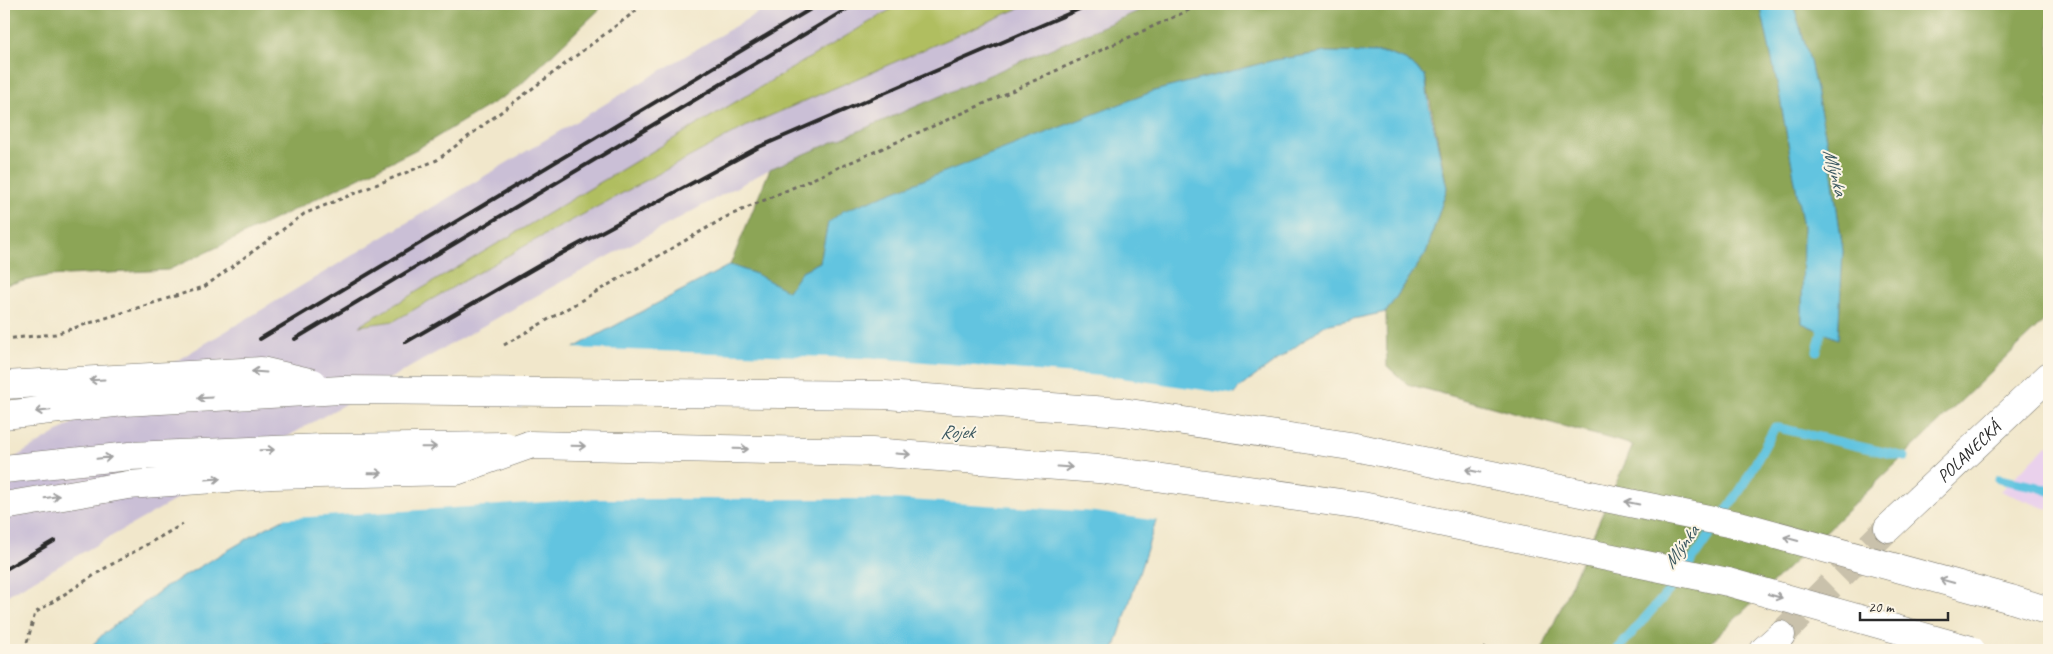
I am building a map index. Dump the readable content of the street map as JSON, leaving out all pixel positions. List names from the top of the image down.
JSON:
{
  "streets": {
    "main road": ["POLANECKÁ"]
  },
  "water": ["Mlýnka", "Rojek"],
  "scale_bar": "20 m"
}
